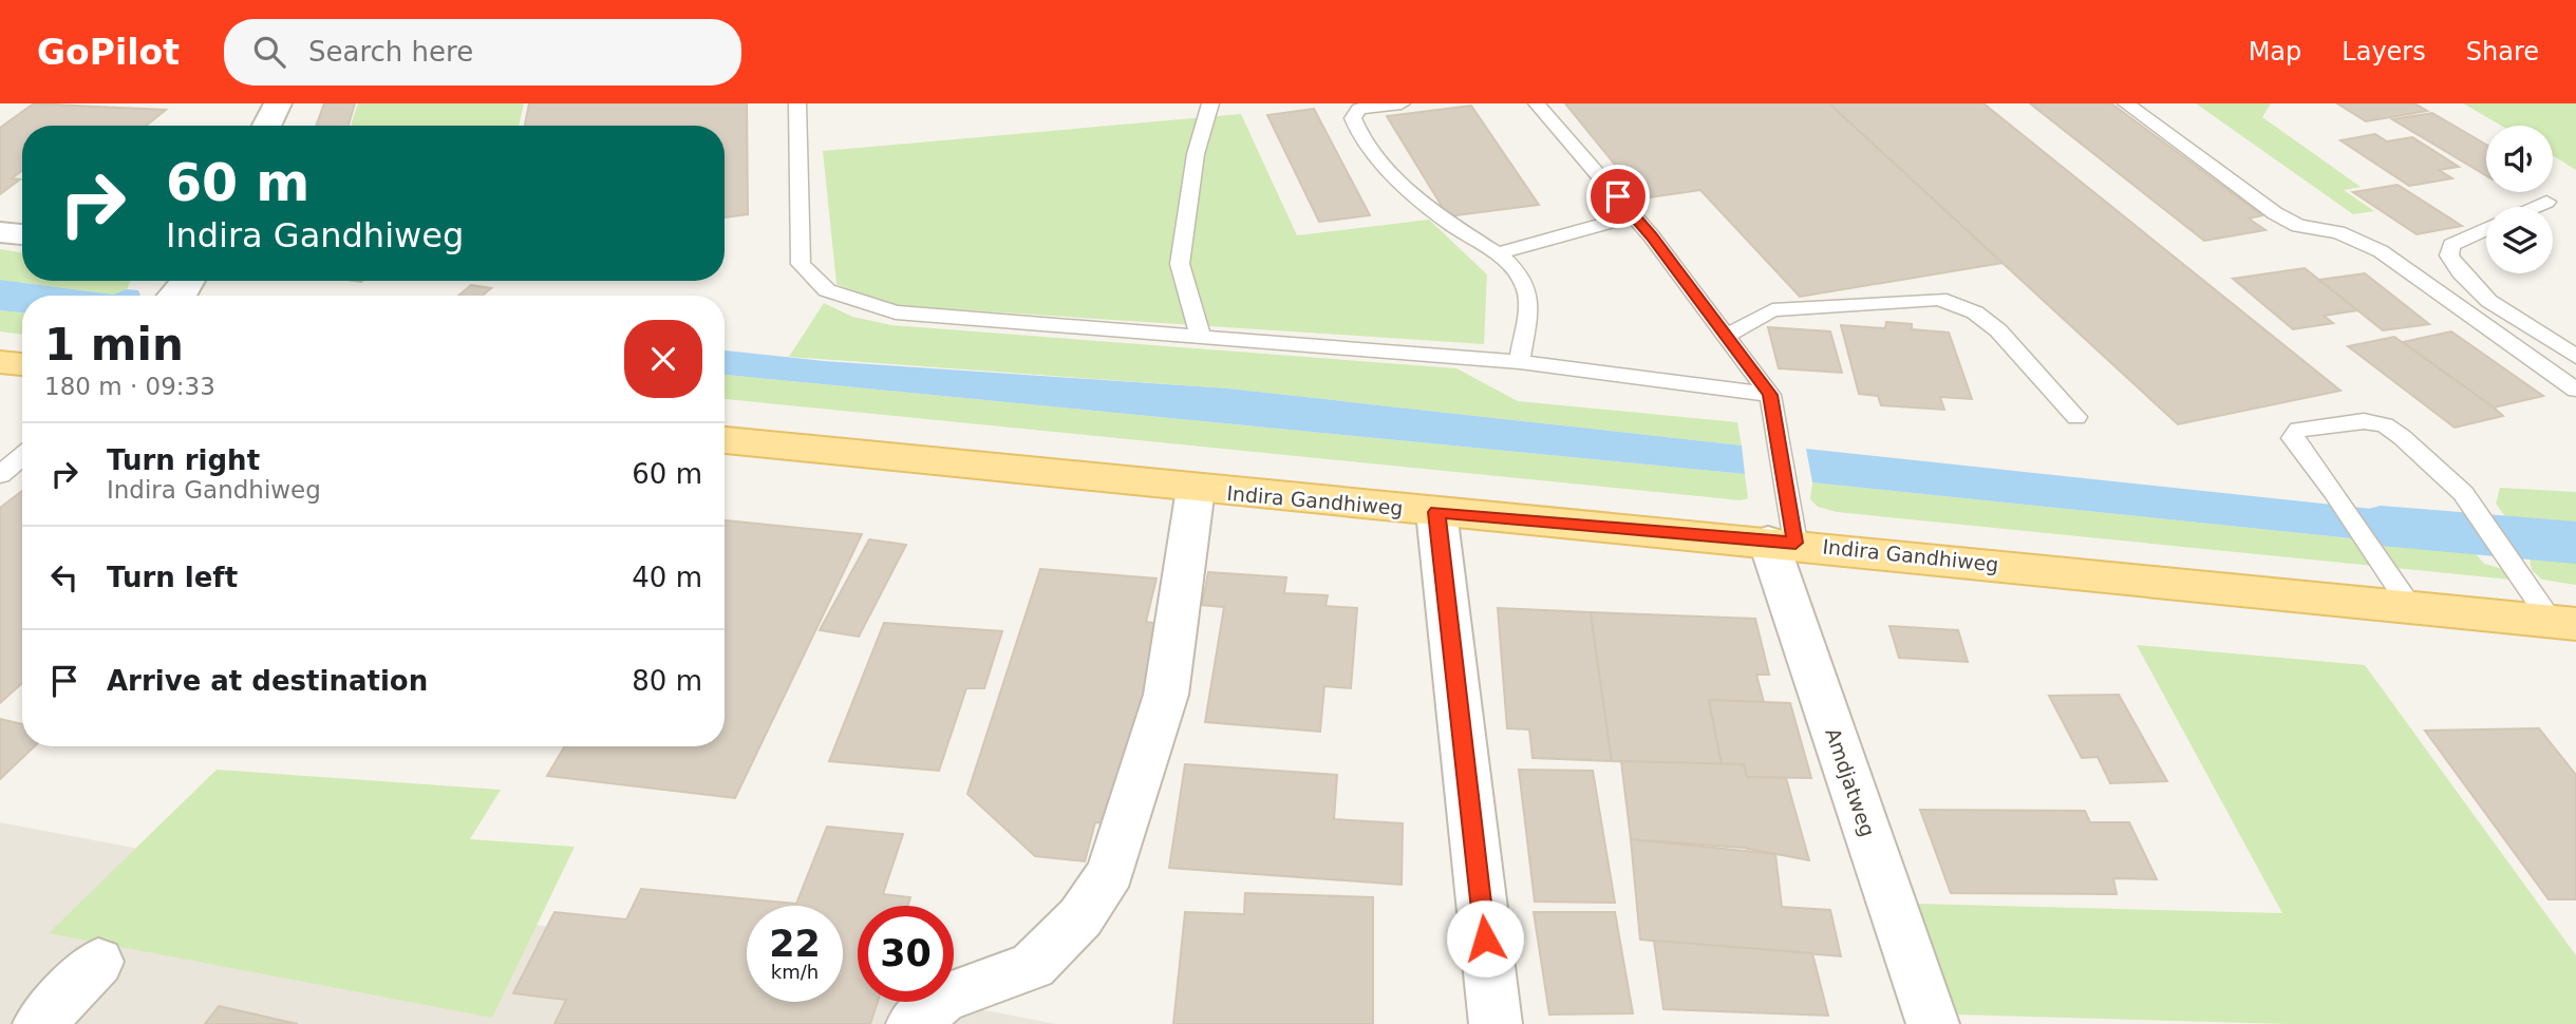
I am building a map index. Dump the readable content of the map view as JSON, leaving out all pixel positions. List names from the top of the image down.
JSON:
{
  "streets": {
    "main road": ["Indira Gandhiweg"],
    "street": ["Amdjatweg"]
  },
  "crossings": [
    ["Indira Gandhiweg", "Amdjatweg"]
  ],
  "page": {
    "header": "GoPilot",
    "search": "Search here",
    "nav": ["Map", "Layers", "Share"],
    "turn": ["60 m", "Indira Gandhiweg"],
    "heading": ["1 min", "180 m · 09:33"],
    "list": [
      {
        "name": "Turn right",
        "note": "Indira Gandhiweg",
        "value": "60 m"
      },
      {
        "name": "Turn left",
        "value": "40 m"
      },
      {
        "name": "Arrive at destination",
        "value": "80 m"
      }
    ],
    "speed": "22 km/h",
    "limit": "30"
  }
}
